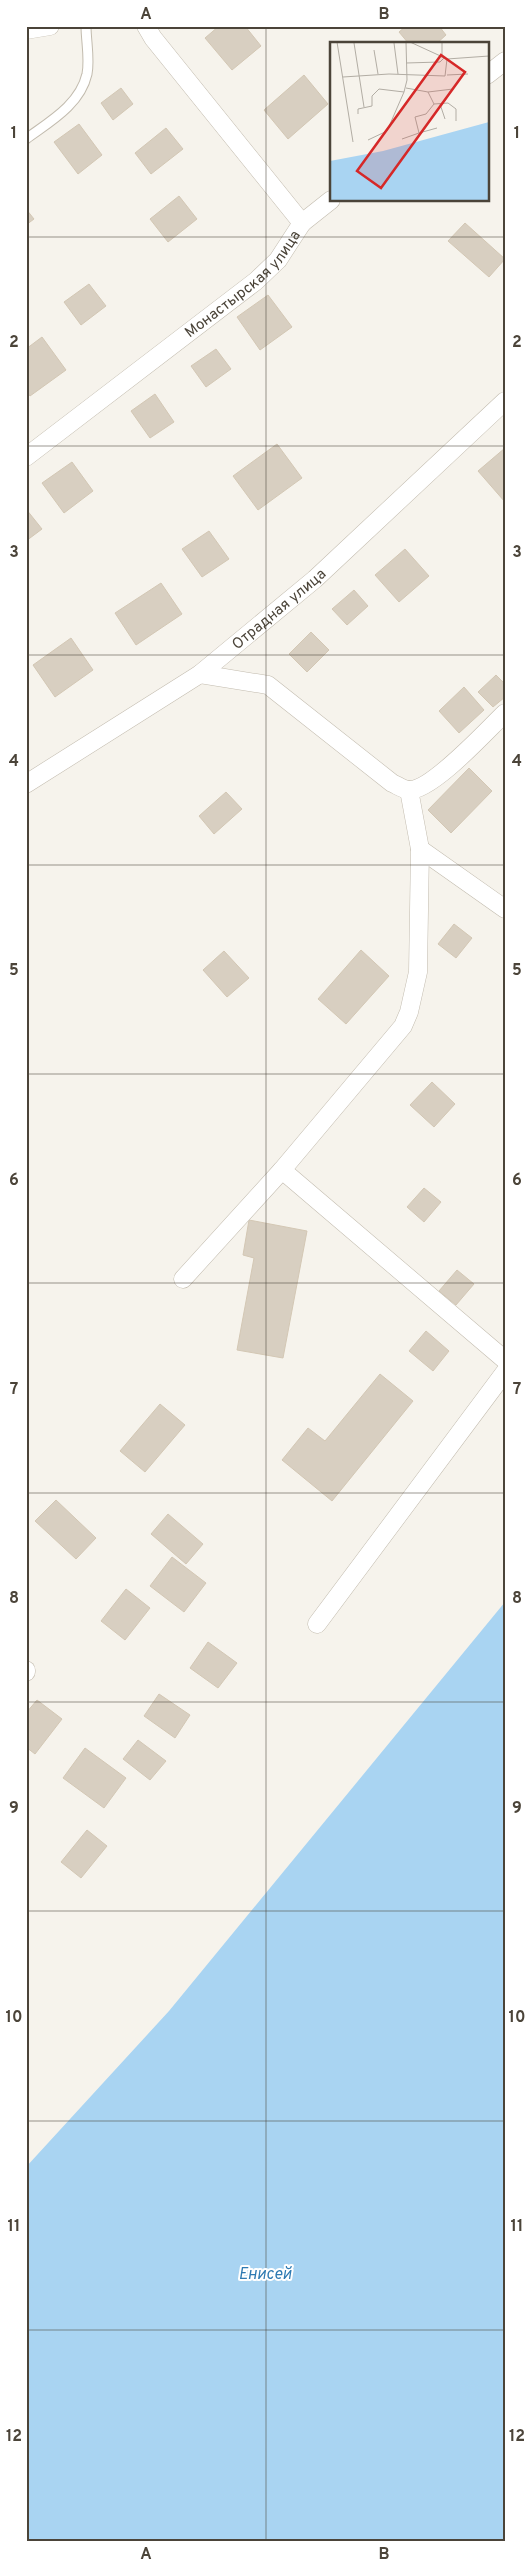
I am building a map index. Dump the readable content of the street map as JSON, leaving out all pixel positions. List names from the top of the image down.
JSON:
{
  "streets": {
    "street": ["Монастырская улица", "Отрадная улица"]
  },
  "water": ["Енисей"],
  "grid": {
    "columns": ["A", "B"],
    "rows": [
      "1",
      "2",
      "3",
      "4",
      "5",
      "6",
      "7",
      "8",
      "9",
      "10",
      "11",
      "12"
    ]
  }
}
